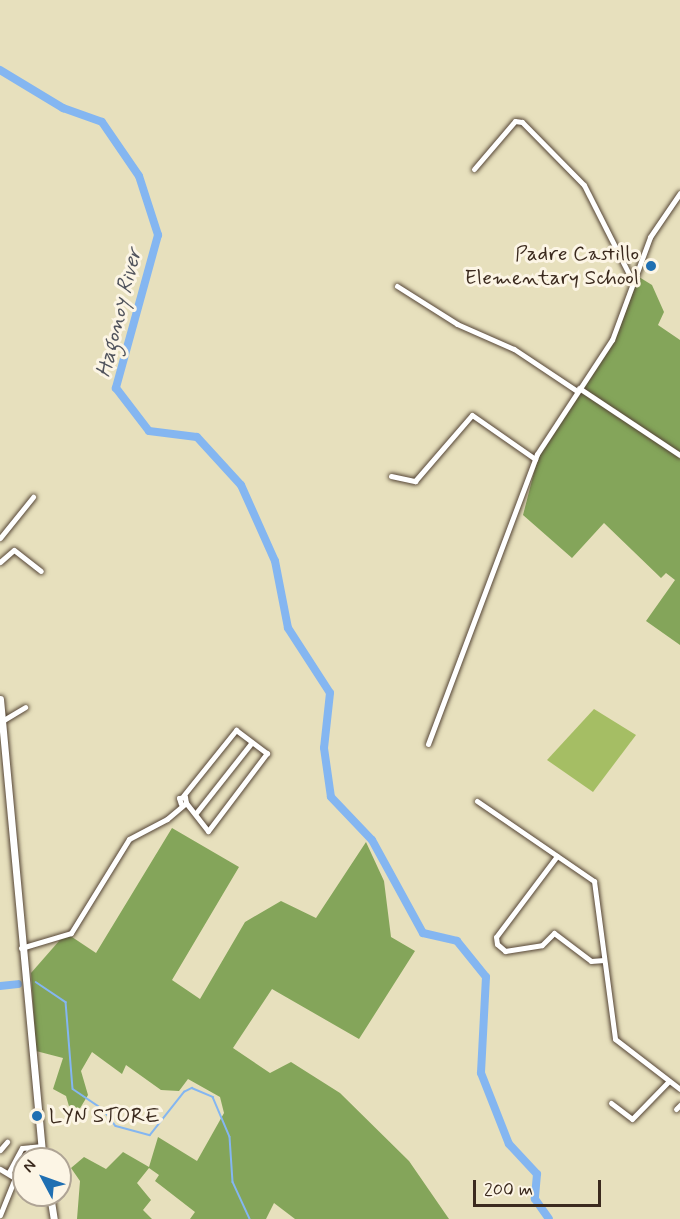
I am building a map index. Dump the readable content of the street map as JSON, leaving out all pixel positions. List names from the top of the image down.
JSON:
{
  "water": ["Hagonoy River"],
  "places": ["Padre Castillo Elementary School", "LYN STORE"],
  "scale_bar": "200 m",
  "north": "top left"
}
